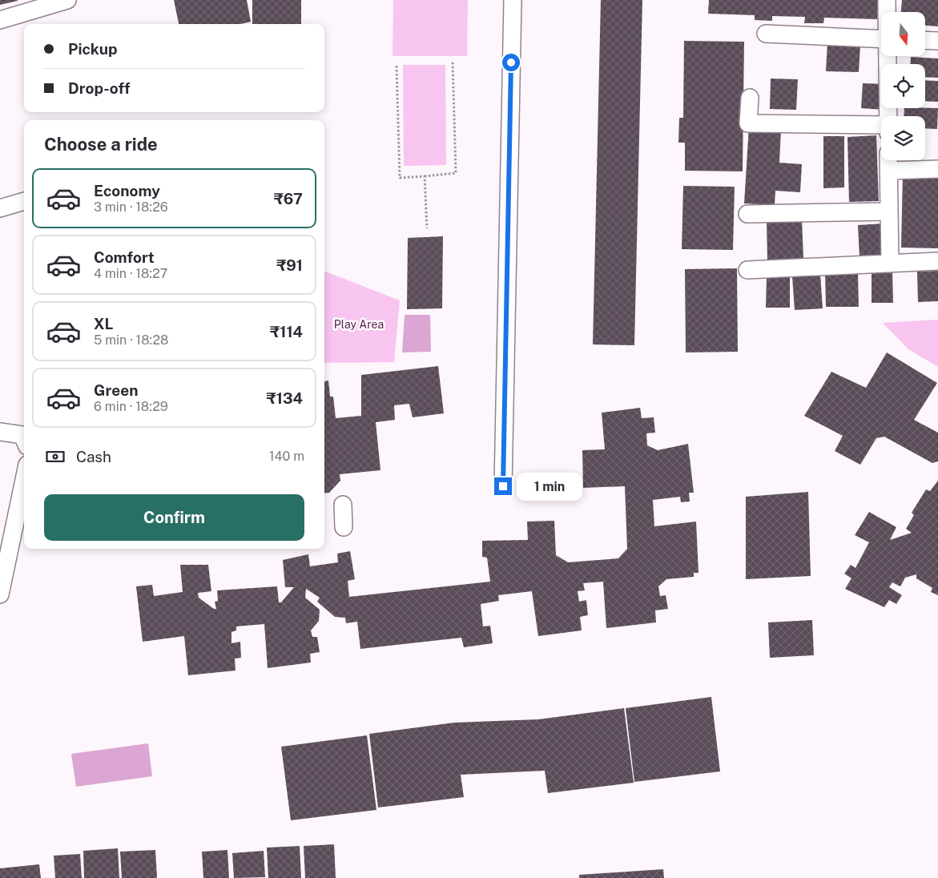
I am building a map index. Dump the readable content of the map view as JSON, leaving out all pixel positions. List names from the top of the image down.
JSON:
{
  "parks": ["Play Area"],
  "north": "bottom",
  "page": {
    "banner": ["Pickup", "Drop-off"],
    "heading": "Choose a ride",
    "list": [
      {
        "name": "Economy",
        "note": "3 min · 18:26",
        "value": "₹67"
      },
      {
        "name": "Comfort",
        "note": "4 min · 18:27",
        "value": "₹91"
      },
      {
        "name": "XL",
        "note": "5 min · 18:28",
        "value": "₹114"
      },
      {
        "name": "Green",
        "note": "6 min · 18:29",
        "value": "₹134"
      }
    ],
    "pay": ["Cash", "140 m"],
    "bubble": "1 min",
    "buttons": "Confirm"
  }
}
